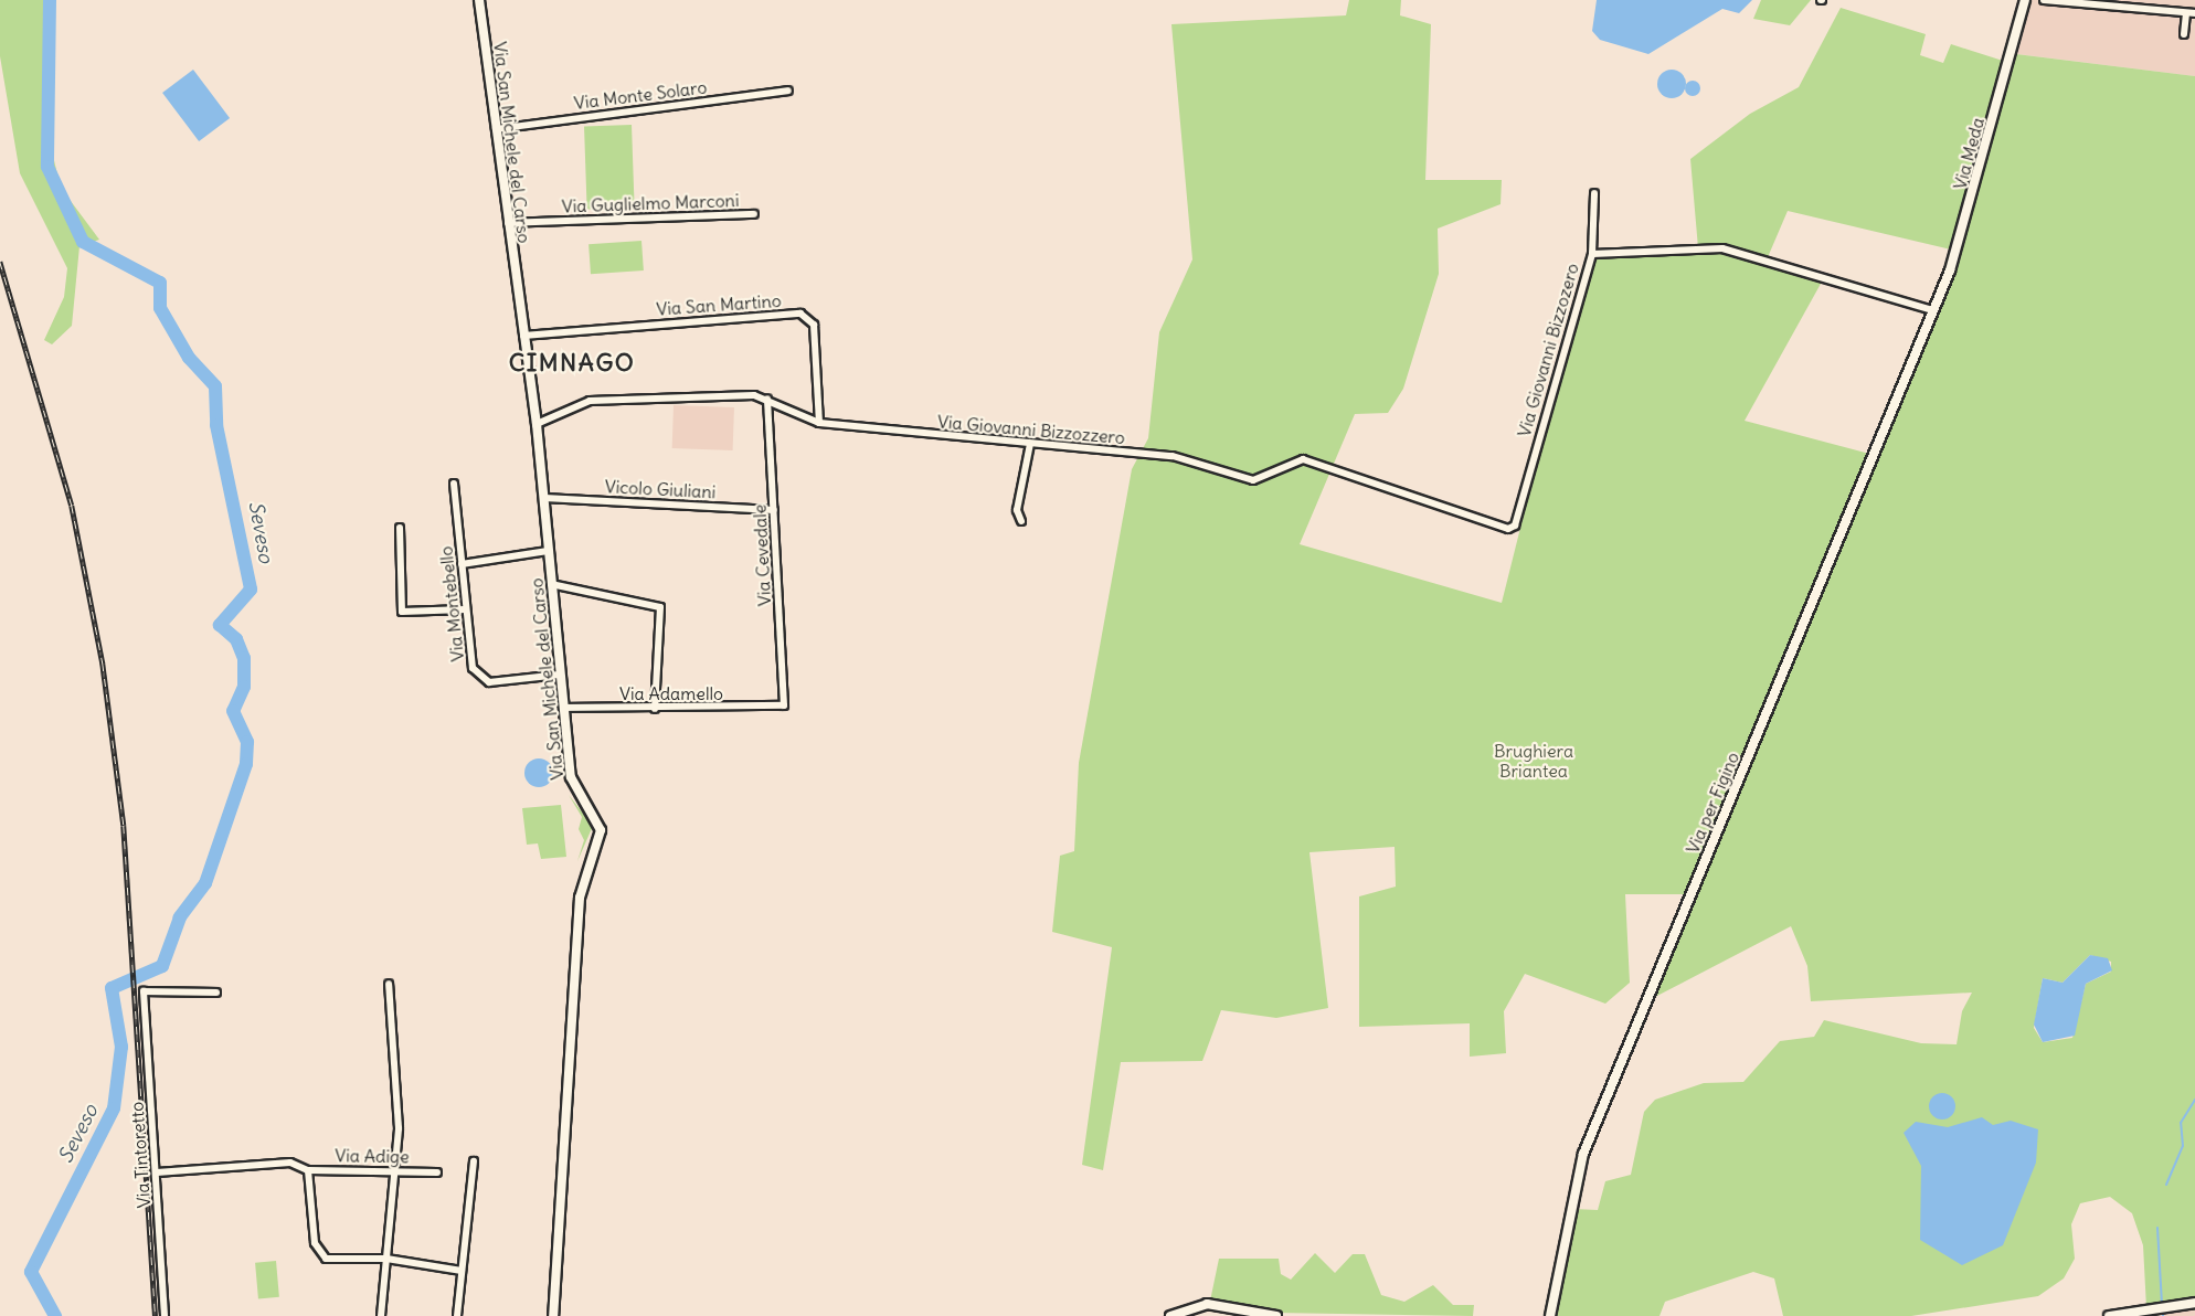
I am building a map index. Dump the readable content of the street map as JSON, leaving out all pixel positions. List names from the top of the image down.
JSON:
{
  "streets": {
    "street": [
      "Via Monte Solaro",
      "Via San Michele del Carso",
      "Via Meda",
      "Via Guglielmo Marconi",
      "Via San Martino",
      "Via Giovanni Bizzozero",
      "Via Giovanni Bizzozzero",
      "Vicolo Giuliani",
      "Via Cevedale",
      "Via Montebello",
      "Via Adamello",
      "Via per Figino",
      "Via Tintoretto",
      "Via Adige"
    ]
  },
  "crossings": [
    ["Via Monte Solaro", "Via San Michele del Carso"],
    ["Via San Michele del Carso", "Via Guglielmo Marconi"],
    ["Via San Michele del Carso", "Via San Martino"],
    ["Via San Michele del Carso", "Via Giovanni Bizzozzero"],
    ["Via San Michele del Carso", "Vicolo Giuliani"],
    ["Via San Michele del Carso", "Via Montebello"],
    ["Via San Michele del Carso", "Via Adamello"],
    ["Via Meda", "Via Giovanni Bizzozero"],
    ["Via Meda", "Via per Figino"],
    ["Via San Martino", "Via Giovanni Bizzozzero"],
    ["Via Giovanni Bizzozero", "Via Giovanni Bizzozzero"],
    ["Via Giovanni Bizzozero", "Via per Figino"],
    ["Via Giovanni Bizzozzero", "Via Cevedale"],
    ["Vicolo Giuliani", "Via Cevedale"],
    ["Via Cevedale", "Via Adamello"],
    ["Via Tintoretto", "Via Adige"]
  ],
  "districts": ["CIMNAGO"],
  "water": ["Seveso"],
  "parks": ["Brughiera Briantea"]
}
